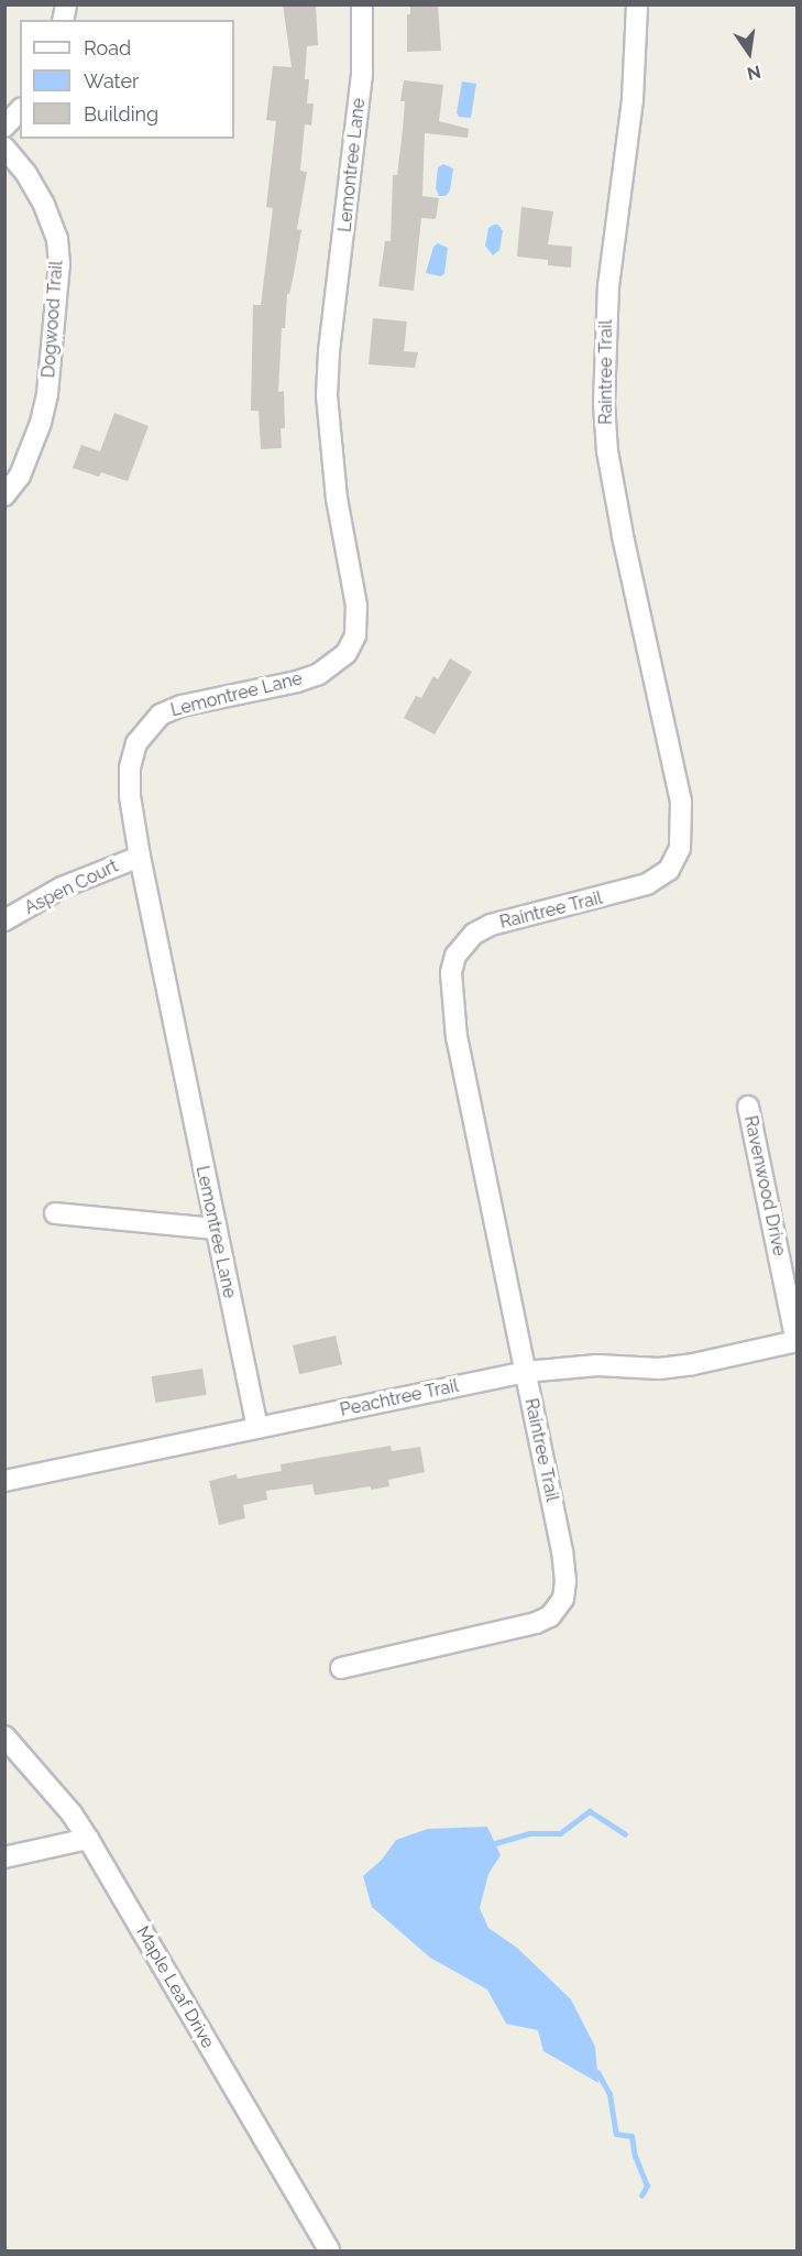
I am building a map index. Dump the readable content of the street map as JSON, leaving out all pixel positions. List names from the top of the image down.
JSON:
{
  "streets": {
    "street": [
      "Lemontree Lane",
      "Dogwood Trail",
      "Raintree Trail",
      "Aspen Court",
      "Ravenwood Drive",
      "Peachtree Trail",
      "Maple Leaf Drive"
    ]
  },
  "crossings": [
    ["Lemontree Lane", "Aspen Court"],
    ["Lemontree Lane", "Peachtree Trail"],
    ["Raintree Trail", "Peachtree Trail"],
    ["Ravenwood Drive", "Peachtree Trail"]
  ],
  "legend": ["Road", "Water", "Building"],
  "north": "bottom"
}
